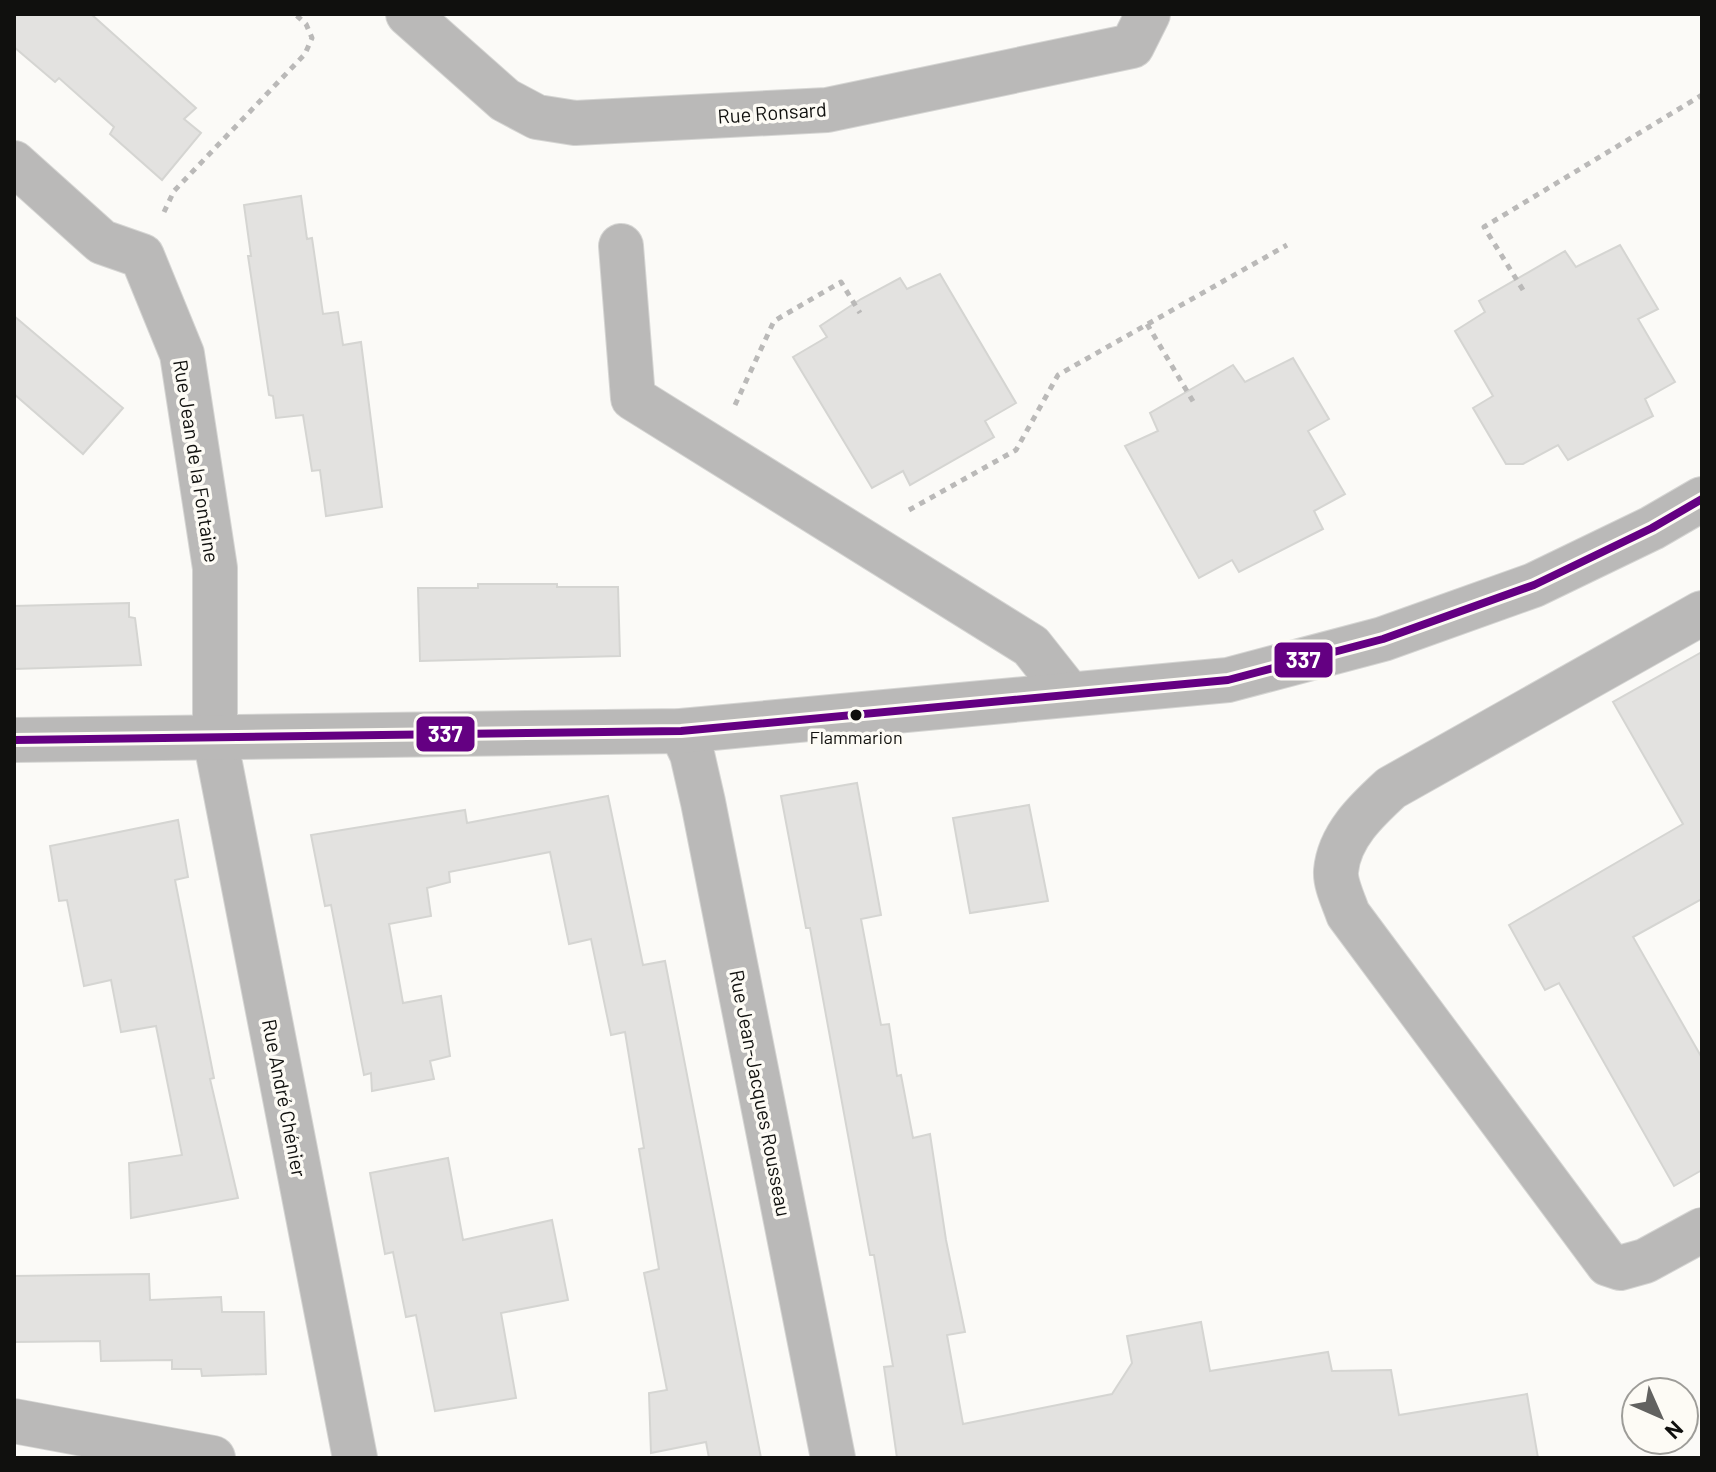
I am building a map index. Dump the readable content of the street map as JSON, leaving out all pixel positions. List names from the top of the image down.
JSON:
{
  "streets": {
    "street": [
      "Rue Ronsard",
      "Rue Jean de la Fontaine",
      "Rue Jean-Jacques Rousseau",
      "Rue André Chénier"
    ]
  },
  "crossings": [
    ["Rue Jean de la Fontaine", "Rue André Chénier"]
  ],
  "places": ["Flammarion"],
  "lines": ["transit line 337"],
  "north": "bottom right"
}
